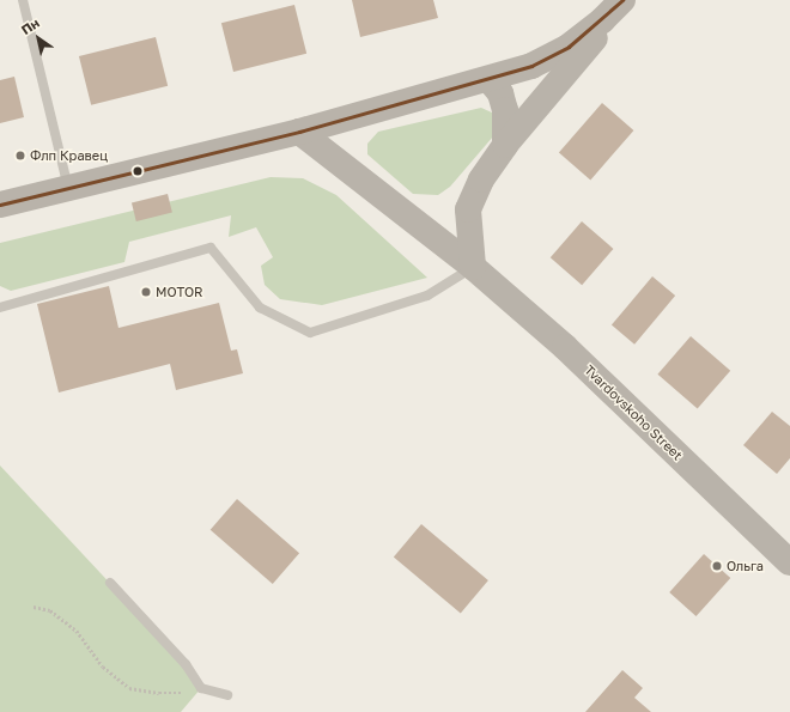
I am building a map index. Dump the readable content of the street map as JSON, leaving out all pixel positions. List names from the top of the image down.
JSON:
{
  "streets": {
    "main road": ["Tvardovskoho Street"]
  },
  "places": ["Флп Кравец", "MOTOR", "Ольга"],
  "north": "top left"
}
